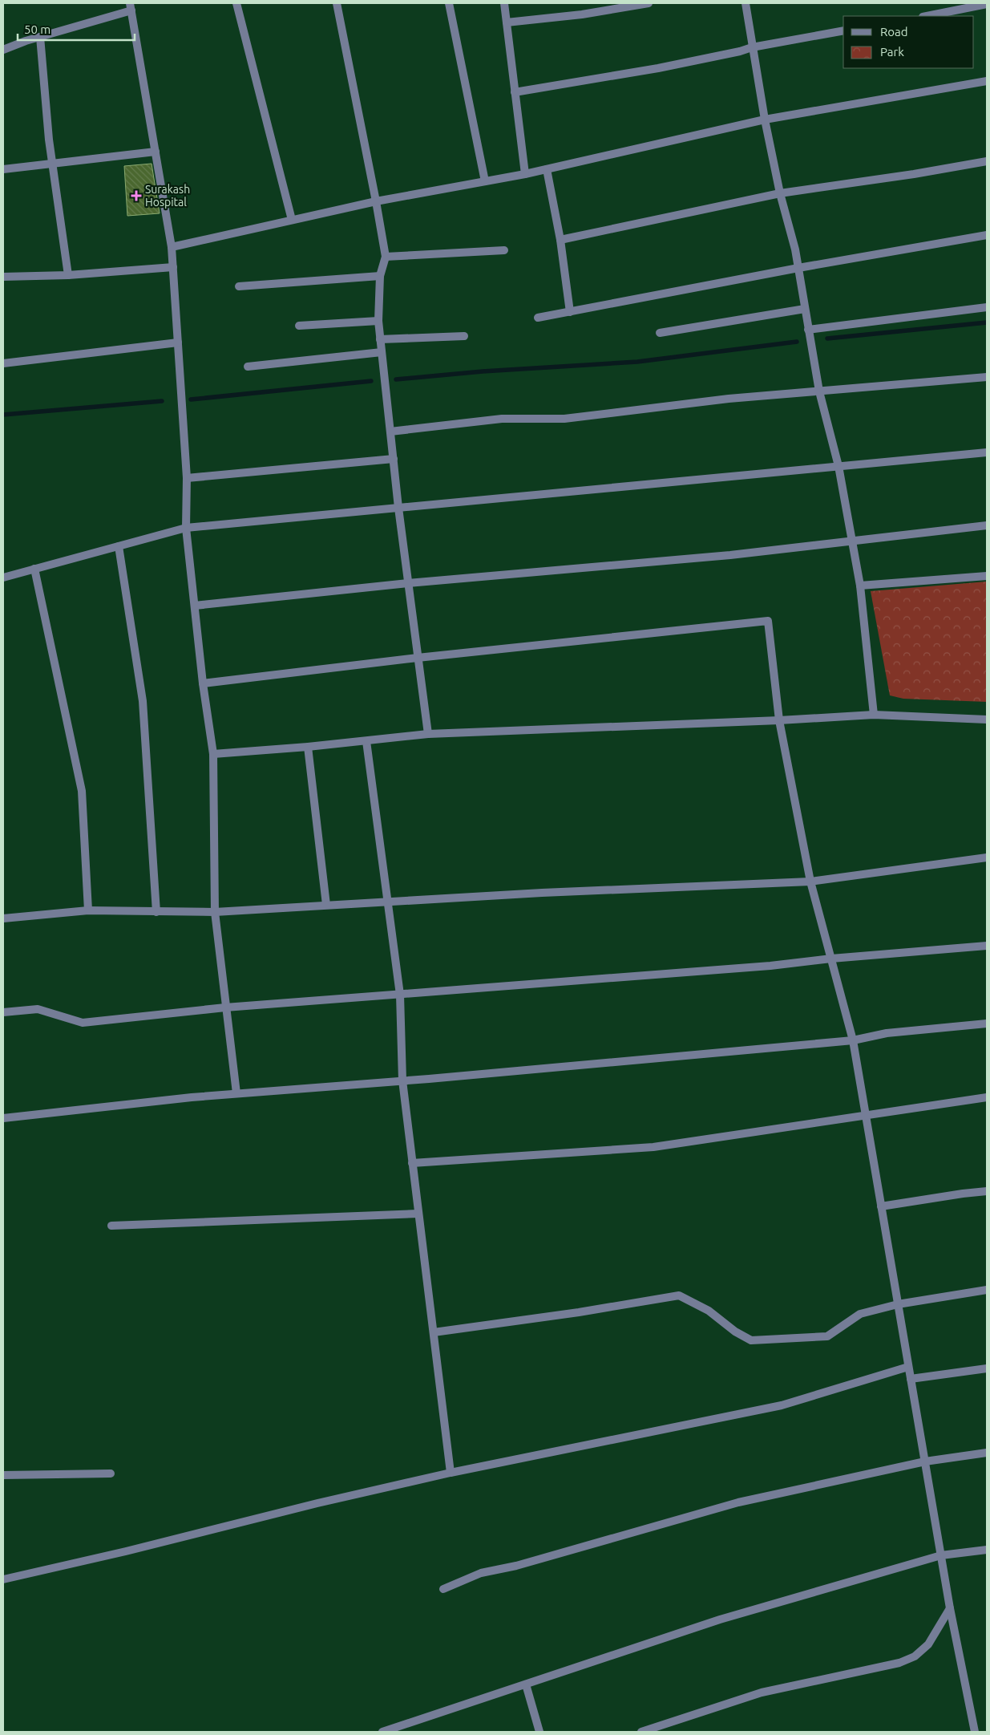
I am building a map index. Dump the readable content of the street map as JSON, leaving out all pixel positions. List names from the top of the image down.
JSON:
{
  "places": {
    "health": ["Surakash Hospital"]
  },
  "legend": ["Road", "Park"],
  "scale_bar": "50 m"
}
